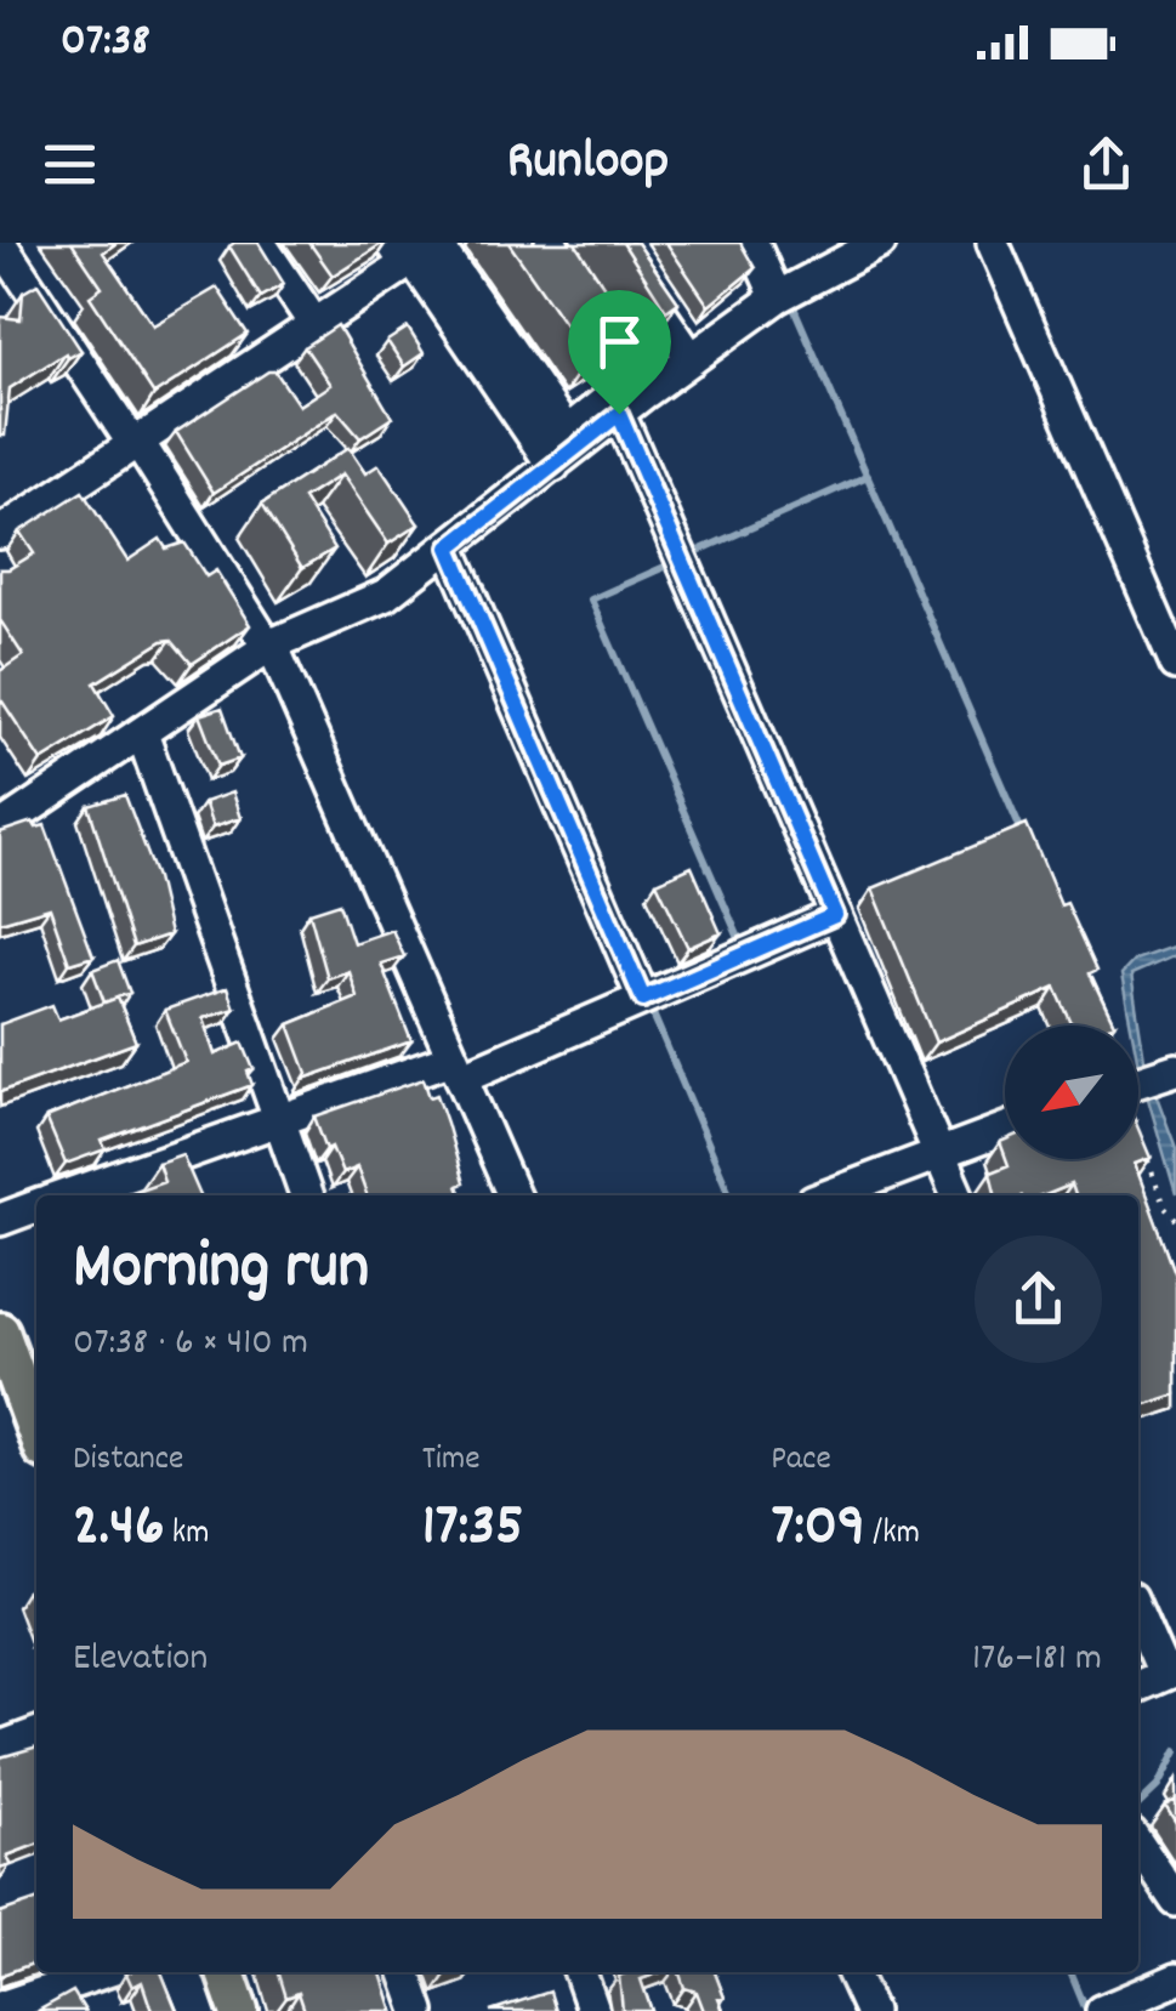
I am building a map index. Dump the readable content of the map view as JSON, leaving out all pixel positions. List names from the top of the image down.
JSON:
{
  "north": "bottom left",
  "page": {
    "status": "07:38",
    "header": "Runloop",
    "heading": ["Morning run", "07:38 · 6 × 410 m"],
    "stats": [
      ["Distance", "2.46 km"],
      ["Time", "17:35"],
      ["Pace", "7:09 /km"]
    ],
    "chart": ["Elevation", "176–181 m"]
  }
}
